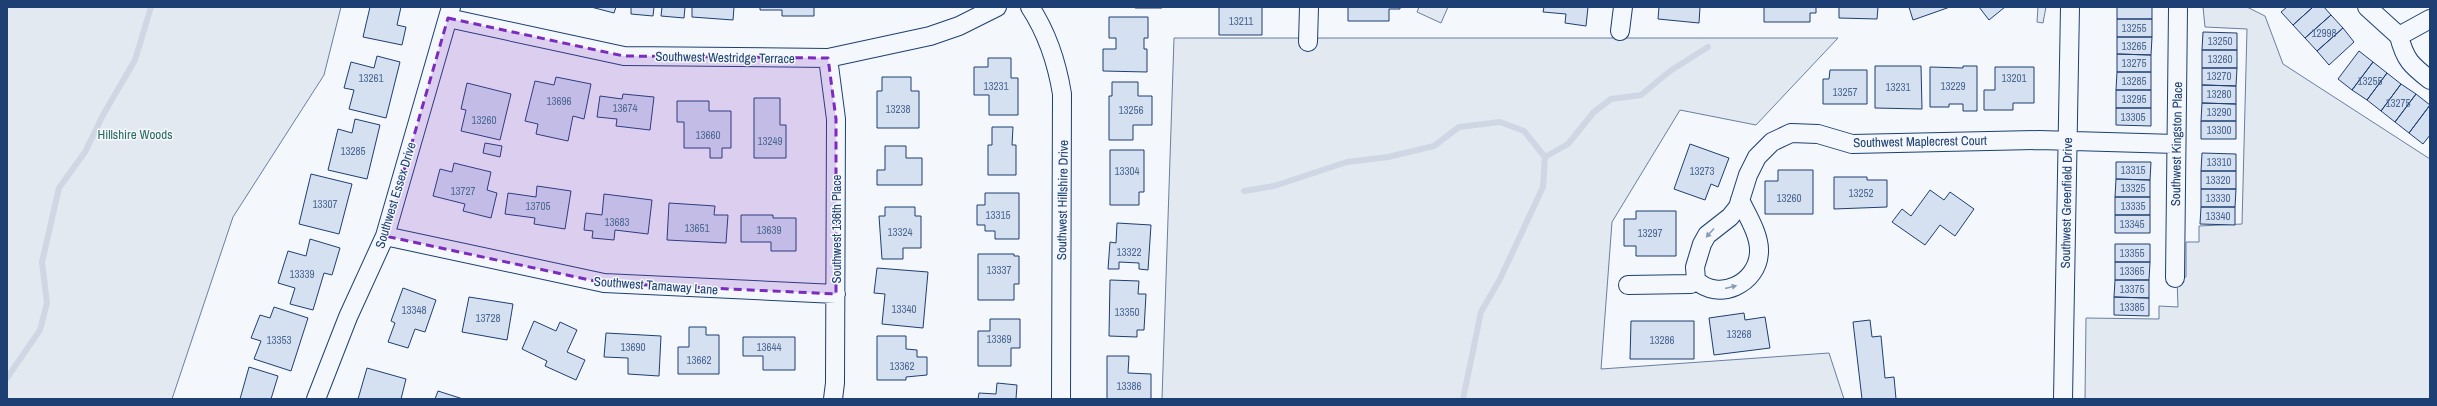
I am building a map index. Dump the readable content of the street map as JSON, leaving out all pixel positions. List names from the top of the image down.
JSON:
{
  "streets": {
    "street": [
      "Southwest Westridge Terrace",
      "Southwest Maplecrest Court",
      "Southwest Kingston Place",
      "Southwest Essex Drive",
      "Southwest Hillshire Drive",
      "Southwest Greenfield Drive",
      "Southwest 136th Place",
      "Southwest Tamaway Lane"
    ]
  },
  "crossings": [
    ["Southwest Westridge Terrace", "Southwest Essex Drive"],
    ["Southwest Westridge Terrace", "Southwest 136th Place"],
    ["Southwest Maplecrest Court", "Southwest Kingston Place"],
    ["Southwest Maplecrest Court", "Southwest Greenfield Drive"],
    ["Southwest Essex Drive", "Southwest Tamaway Lane"],
    ["Southwest 136th Place", "Southwest Tamaway Lane"]
  ],
  "parks": ["Hillshire Woods"],
  "house_numbers": [
    "13211",
    "13255",
    "12998",
    "13250",
    "13265",
    "13260",
    "13275",
    "13270",
    "13261",
    "13201",
    "13285",
    "13255",
    "13231",
    "13229",
    "13231",
    "13257",
    "13280",
    "13295",
    "13696",
    "13275",
    "13674",
    "13238",
    "13256",
    "13290",
    "13305",
    "13260",
    "13300",
    "13660",
    "13249",
    "13285",
    "13310",
    "13315",
    "13304",
    "13273",
    "13320",
    "13325",
    "13727",
    "13252",
    "13260",
    "13330",
    "13307",
    "13705",
    "13335",
    "13315",
    "13340",
    "13683",
    "13345",
    "13651",
    "13639",
    "13324",
    "13297",
    "13322",
    "13355",
    "13337",
    "13365",
    "13339",
    "13375",
    "13385",
    "13340",
    "13348",
    "13350",
    "13728",
    "13268",
    "13369",
    "13353",
    "13286",
    "13690",
    "13644",
    "13662",
    "13362",
    "13386"
  ]
}
